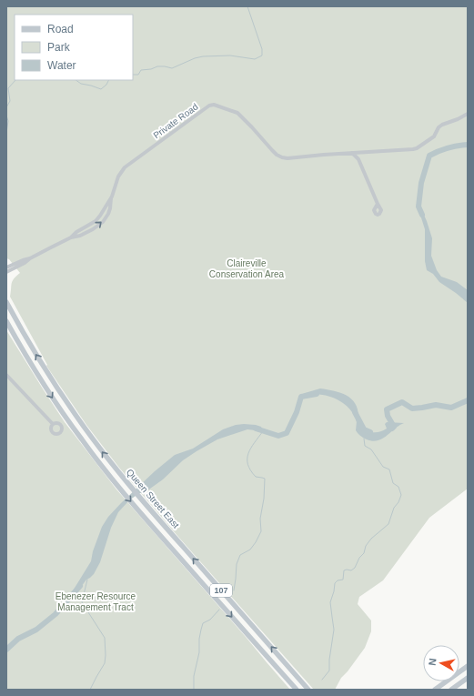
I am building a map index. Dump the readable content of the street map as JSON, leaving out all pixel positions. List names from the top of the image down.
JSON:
{
  "streets": {
    "main road": ["Queen Street East", "107"],
    "street": ["Private Road"]
  },
  "parks": ["Claireville Conservation Area", "Ebenezer Resource Management Tract"],
  "legend": ["Road", "Park", "Water"],
  "north": "left"
}
